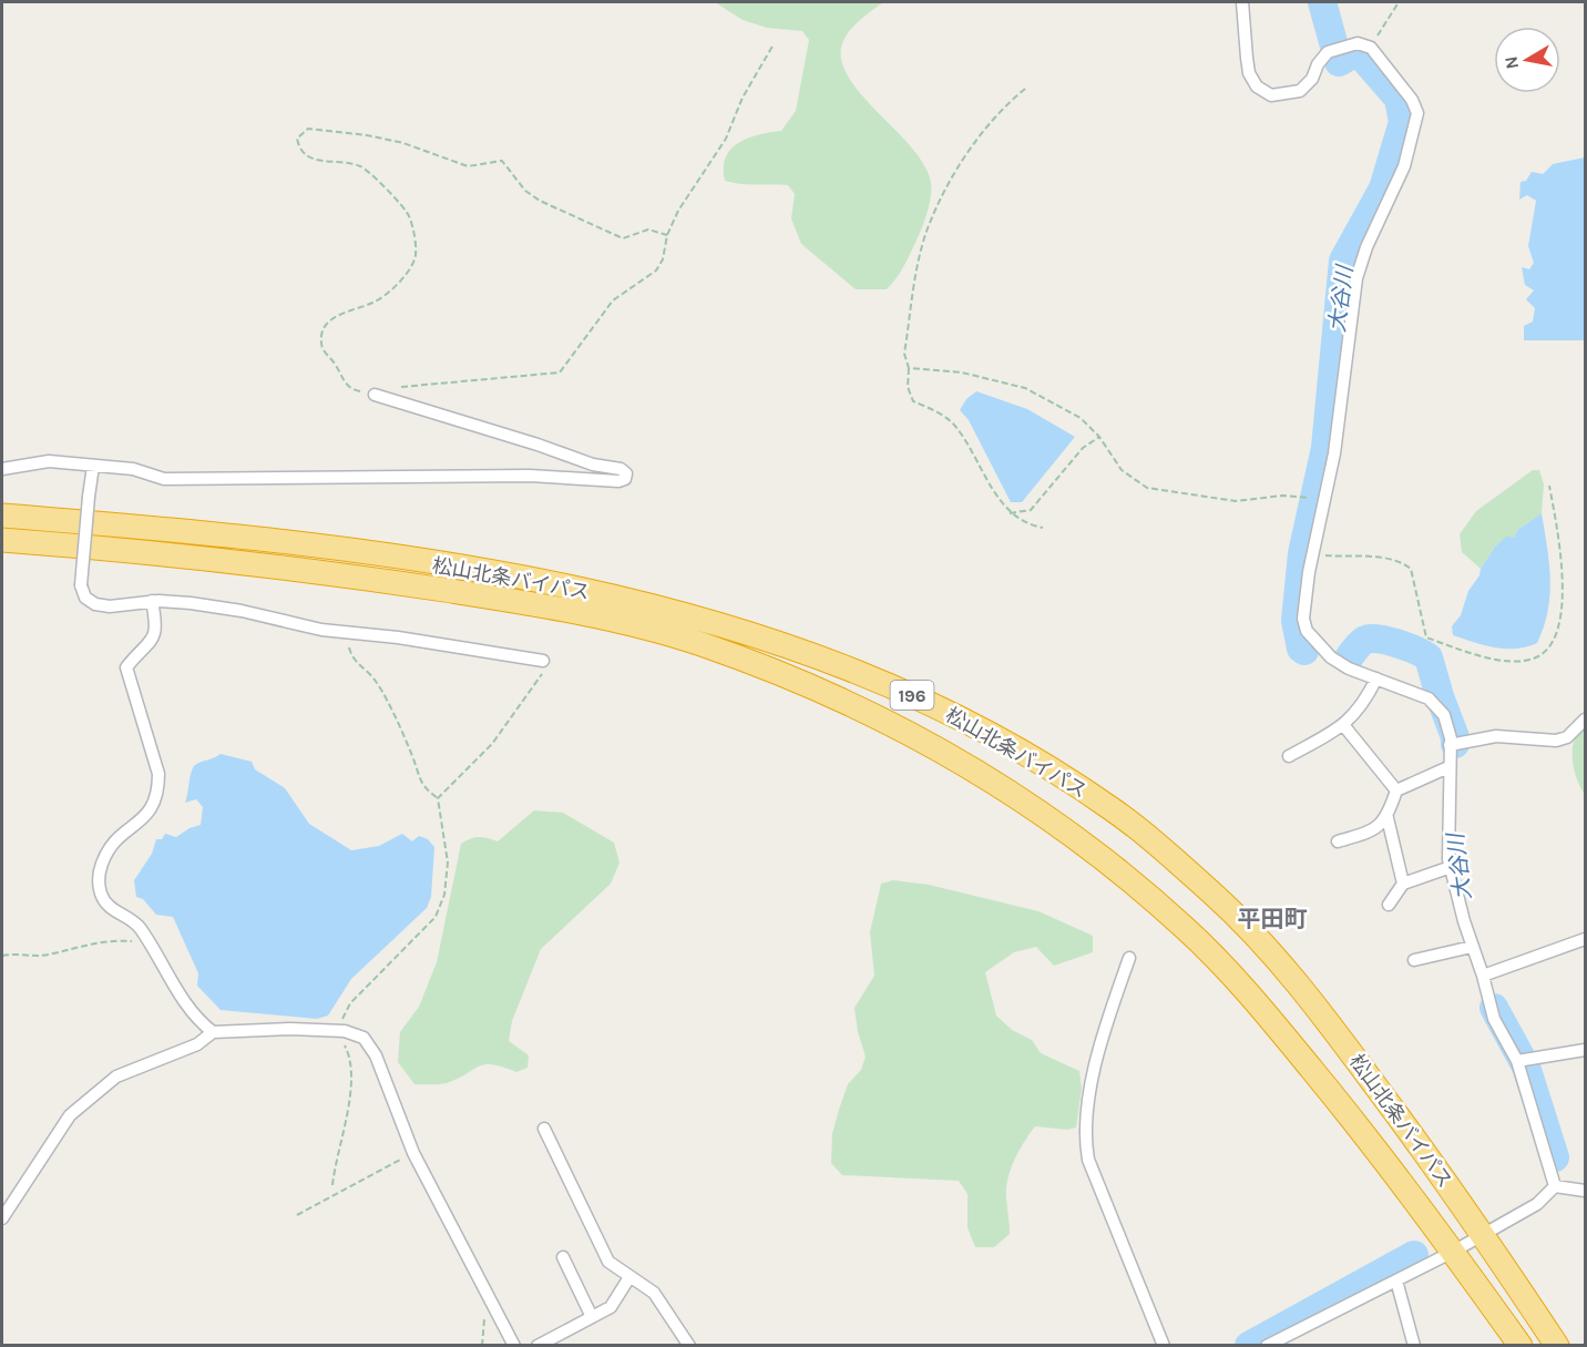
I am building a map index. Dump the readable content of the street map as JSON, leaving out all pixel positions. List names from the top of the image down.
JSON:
{
  "streets": {
    "highway": ["松山北条バイパス", "196"]
  },
  "districts": ["平田町"],
  "water": ["大谷川"],
  "north": "left"
}
